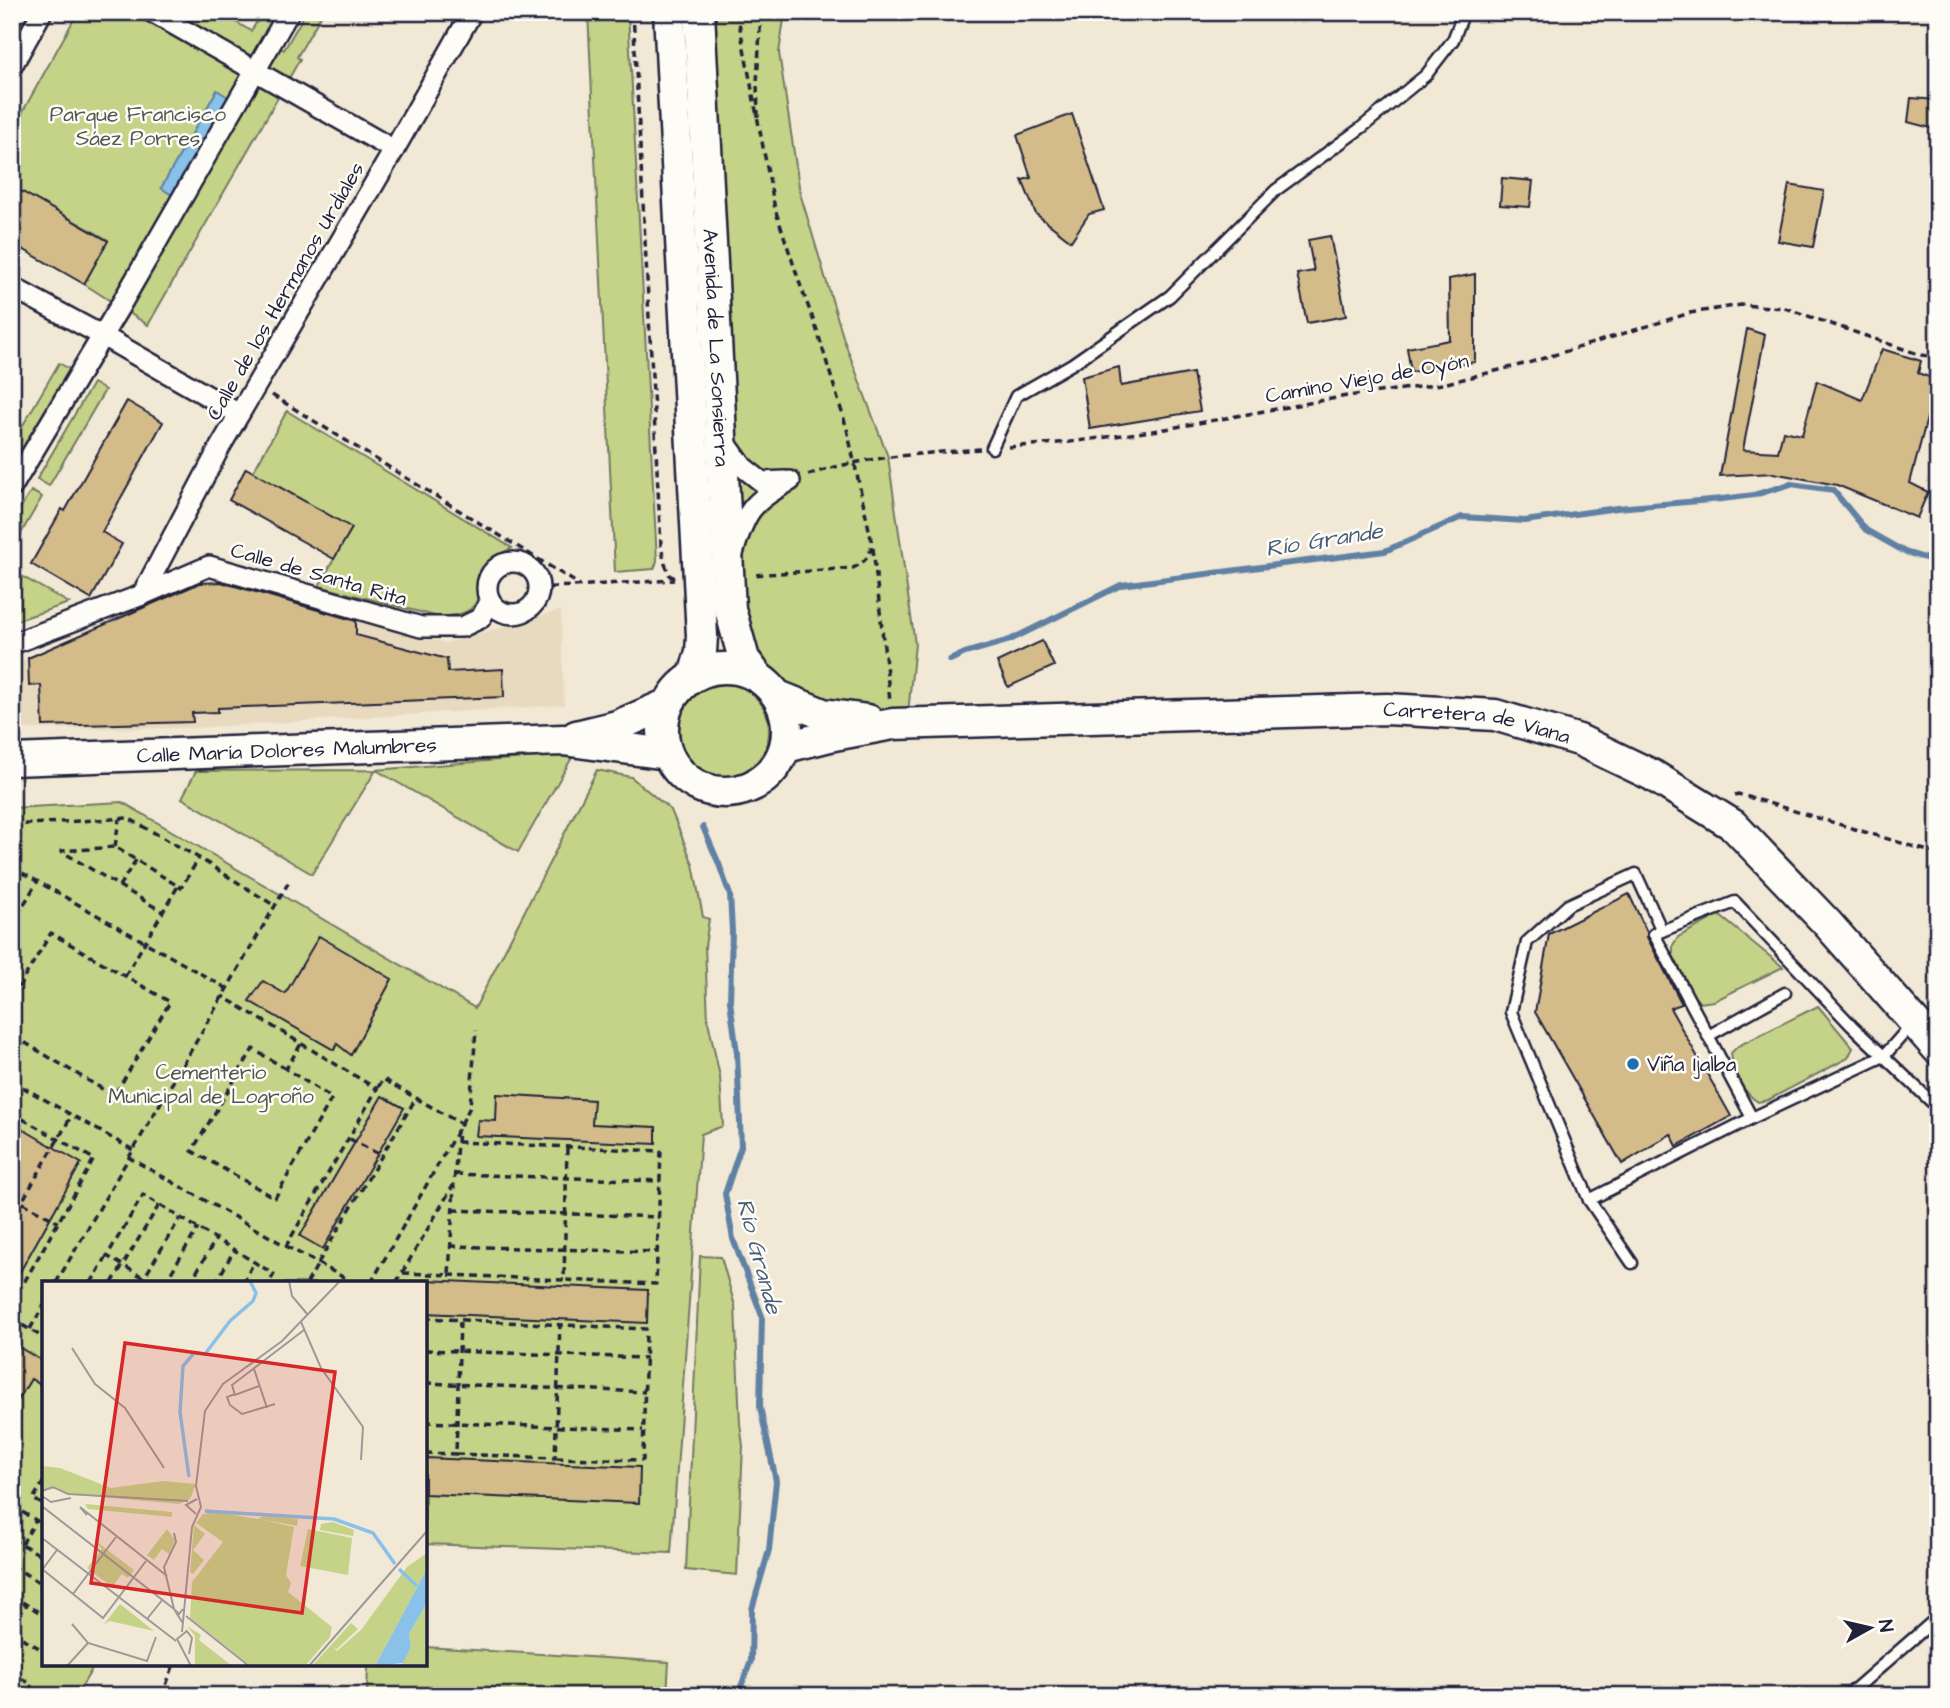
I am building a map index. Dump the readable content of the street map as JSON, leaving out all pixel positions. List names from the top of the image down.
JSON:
{
  "streets": {
    "main road": ["Avenida de La Sonsierra", "Carretera de Viana", "Calle María Dolores Malumbres"],
    "street": ["Calle de los Hermanos Urdiales", "Calle de Santa Rita"],
    "path": ["Camino Viejo de Oyón"]
  },
  "crossings": [
    ["Calle de los Hermanos Urdiales", "Calle de Santa Rita"],
    ["Avenida de La Sonsierra", "Carretera de Viana"],
    ["Avenida de La Sonsierra", "Calle María Dolores Malumbres"],
    ["Carretera de Viana", "Calle María Dolores Malumbres"]
  ],
  "water": ["Río Grande"],
  "parks": ["Parque Francisco Sáez Porres", "Cementerio Municipal de Logroño"],
  "places": ["Viña Ijalba"],
  "north": "right"
}
